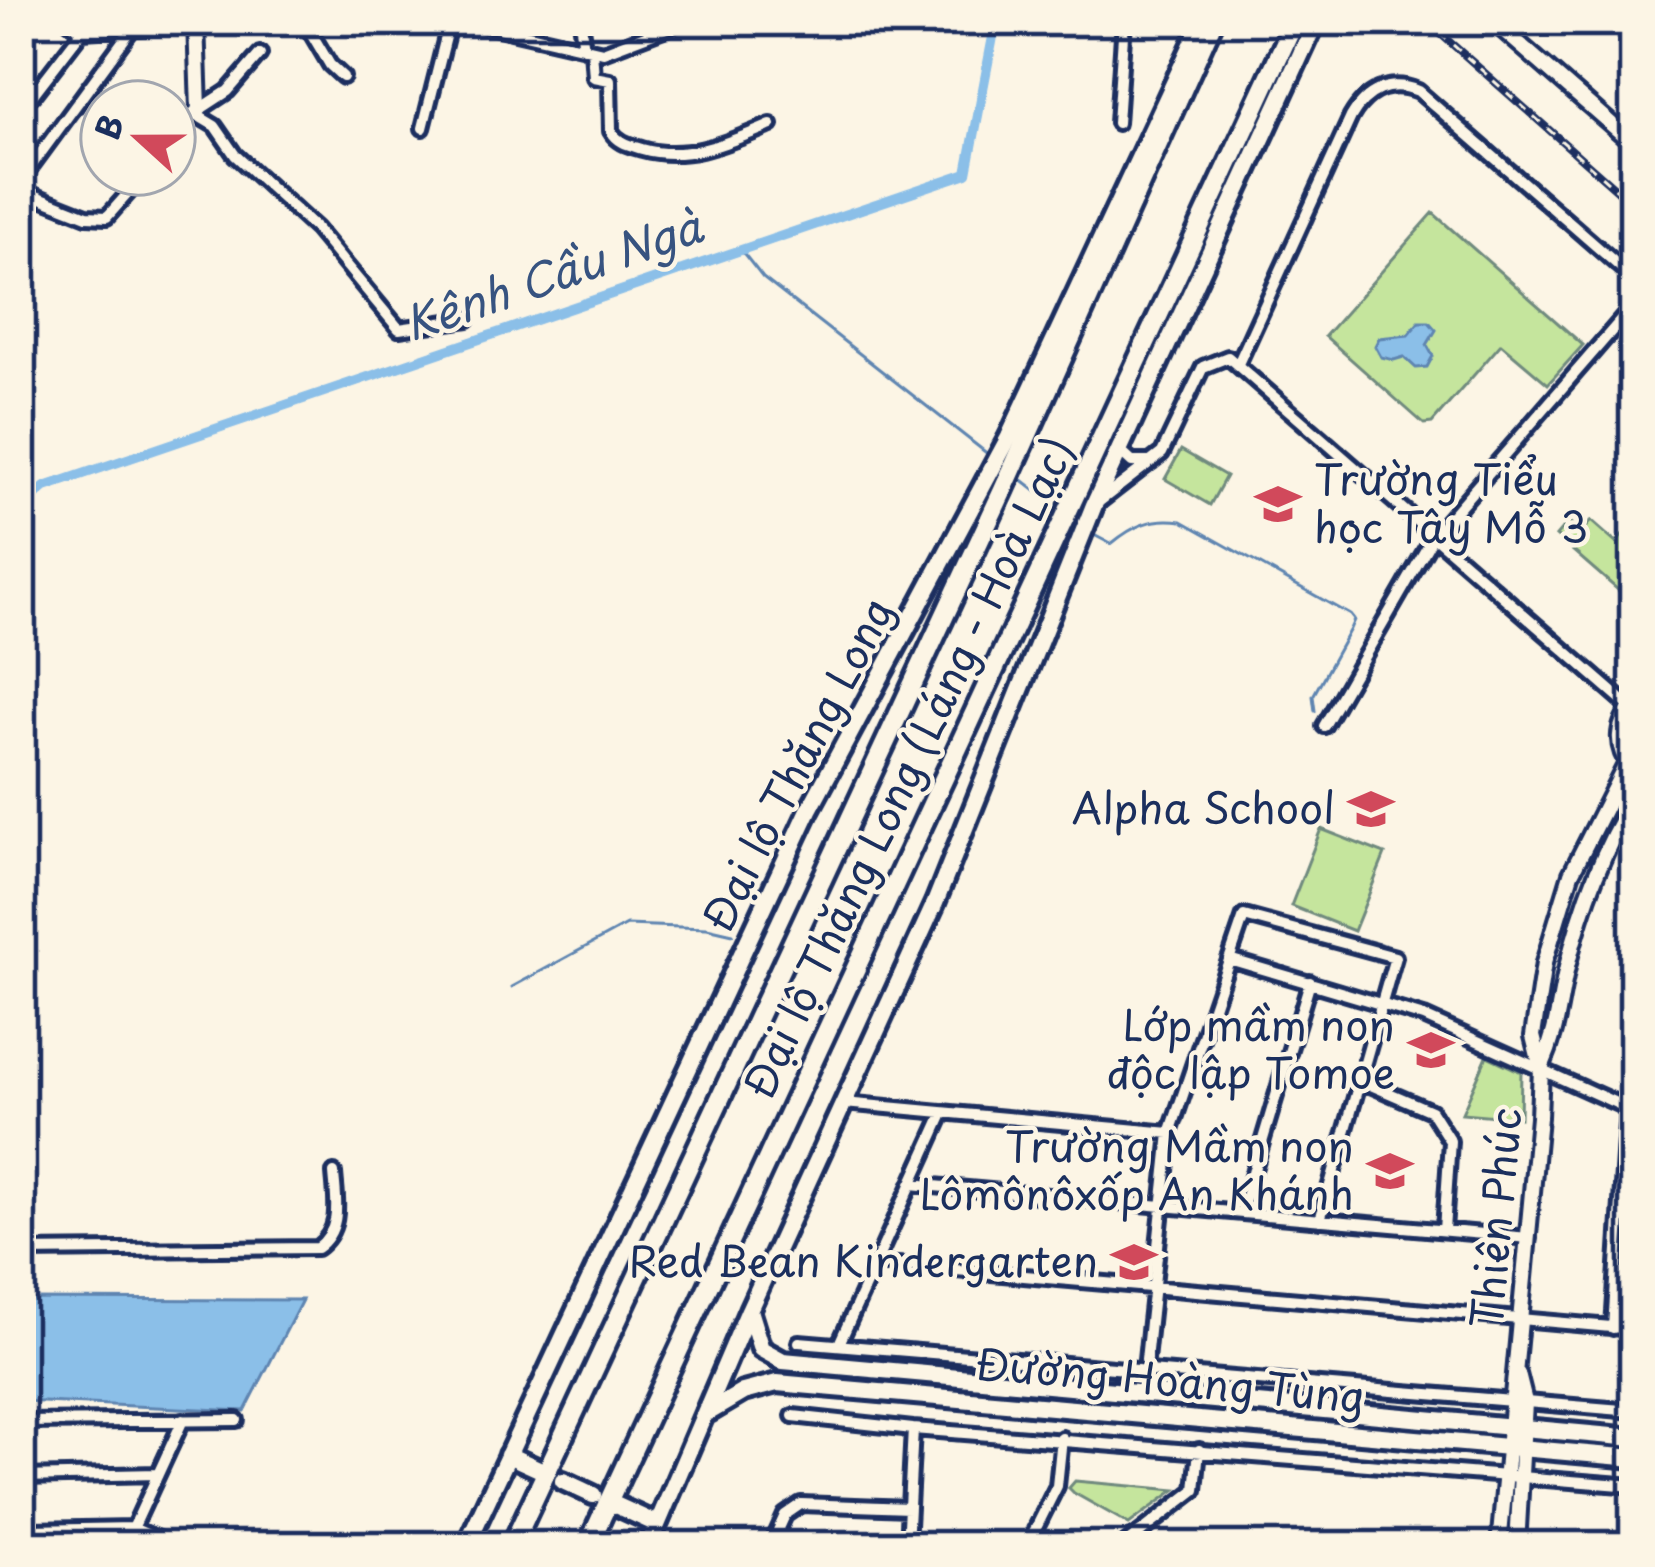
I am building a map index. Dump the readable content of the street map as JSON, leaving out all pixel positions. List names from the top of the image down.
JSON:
{
  "streets": {
    "highway": ["Đại lộ Thăng Long (Láng - Hoà Lạc)"],
    "main road": ["Đại lộ Thăng Long", "Đường Hoàng Tùng"],
    "street": ["Thiên Phúc"]
  },
  "crossings": [
    ["Đại lộ Thăng Long", "Đại lộ Thăng Long (Láng - Hoà Lạc)"],
    ["Thiên Phúc", "Đường Hoàng Tùng"]
  ],
  "water": ["Kênh Cầu Ngà"],
  "places": {
    "school or university": [
      "Trường Tiểu học Tây Mỗ 3",
      "Alpha School",
      "Lớp mầm non độc lập Tomoe",
      "Trường Mầm non Lômônôxốp An Khánh",
      "Red Bean Kindergarten"
    ]
  },
  "north": "left"
}
